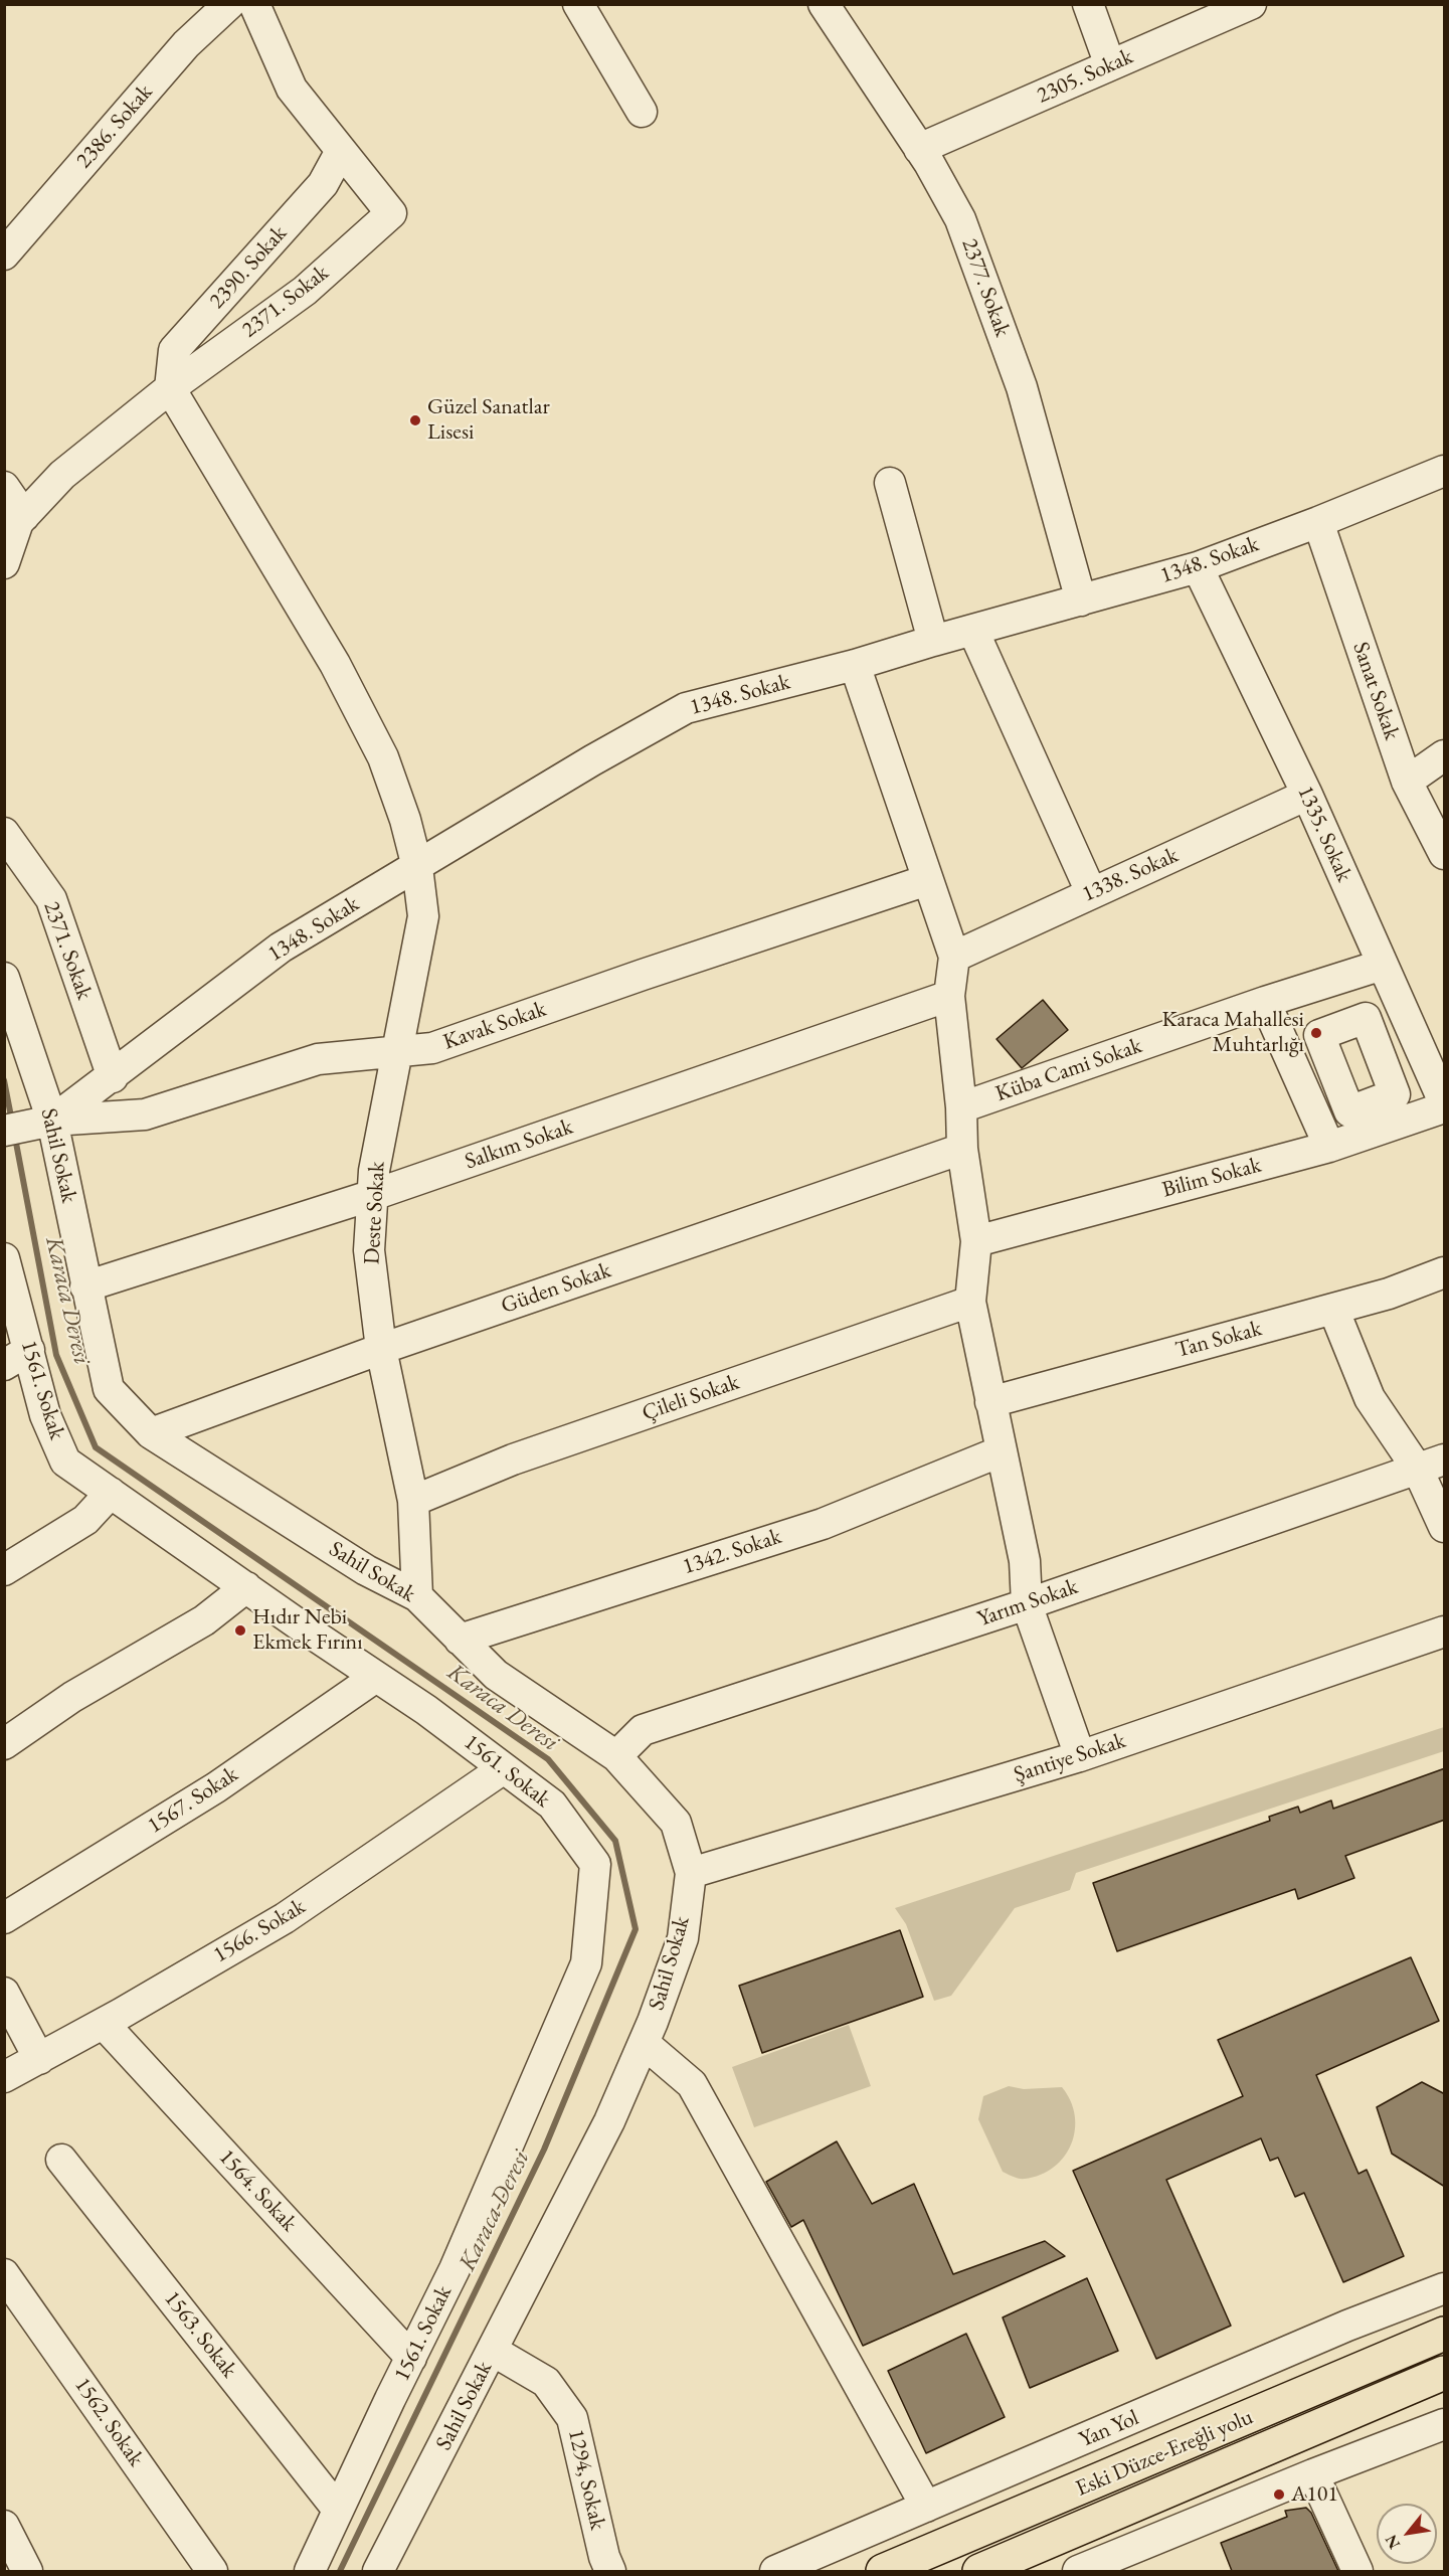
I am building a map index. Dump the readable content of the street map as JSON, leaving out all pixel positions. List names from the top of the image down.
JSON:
{
  "streets": {
    "main road": ["Eski Düzce-Ereğli yolu"],
    "street": [
      "2305. Sokak",
      "2386. Sokak",
      "2390. Sokak",
      "2377. Sokak",
      "2371. Sokak",
      "1348. Sokak",
      "Sanat Sokak",
      "1335. Sokak",
      "1338. Sokak",
      "Kavak Sokak",
      "Küba Cami Sokak",
      "Salkım Sokak",
      "Sahil Sokak",
      "Bilim Sokak",
      "Deste Sokak",
      "Güden Sokak",
      "Tan Sokak",
      "1561. Sokak",
      "Çileli Sokak",
      "1342. Sokak",
      "Yarım Sokak",
      "Şantiye Sokak",
      "1567. Sokak",
      "1566. Sokak",
      "1564. Sokak",
      "1563. Sokak",
      "1562. Sokak",
      "Yan Yol",
      "1294, Sokak"
    ]
  },
  "crossings": [
    ["2305. Sokak", "2377. Sokak"],
    ["2390. Sokak", "2371. Sokak"],
    ["2390. Sokak", "Deste Sokak"],
    ["2377. Sokak", "1348. Sokak"],
    ["2371. Sokak", "1348. Sokak"],
    ["2371. Sokak", "Deste Sokak"],
    ["1348. Sokak", "Sanat Sokak"],
    ["1348. Sokak", "1335. Sokak"],
    ["1348. Sokak", "Kavak Sokak"],
    ["1348. Sokak", "Sahil Sokak"],
    ["1348. Sokak", "Deste Sokak"],
    ["1335. Sokak", "1338. Sokak"],
    ["1335. Sokak", "Küba Cami Sokak"],
    ["Kavak Sokak", "Sahil Sokak"],
    ["Kavak Sokak", "Deste Sokak"],
    ["Salkım Sokak", "Sahil Sokak"],
    ["Salkım Sokak", "Deste Sokak"],
    ["Sahil Sokak", "Deste Sokak"],
    ["Sahil Sokak", "Güden Sokak"],
    ["Sahil Sokak", "1342. Sokak"],
    ["Sahil Sokak", "Yarım Sokak"],
    ["Sahil Sokak", "Şantiye Sokak"],
    ["Sahil Sokak", "1294, Sokak"],
    ["Deste Sokak", "Güden Sokak"],
    ["Deste Sokak", "Çileli Sokak"],
    ["1561. Sokak", "1567. Sokak"],
    ["1561. Sokak", "1566. Sokak"],
    ["1561. Sokak", "1564. Sokak"],
    ["1561. Sokak", "1563. Sokak"],
    ["1566. Sokak", "1564. Sokak"]
  ],
  "water": ["Karaca Deresi"],
  "places": [
    "Güzel Sanatlar Lisesi",
    "Karaca Mahallesi Muhtarlığı",
    "Hıdır Nebi Ekmek Fırını",
    "A101"
  ],
  "north": "bottom left"
}
